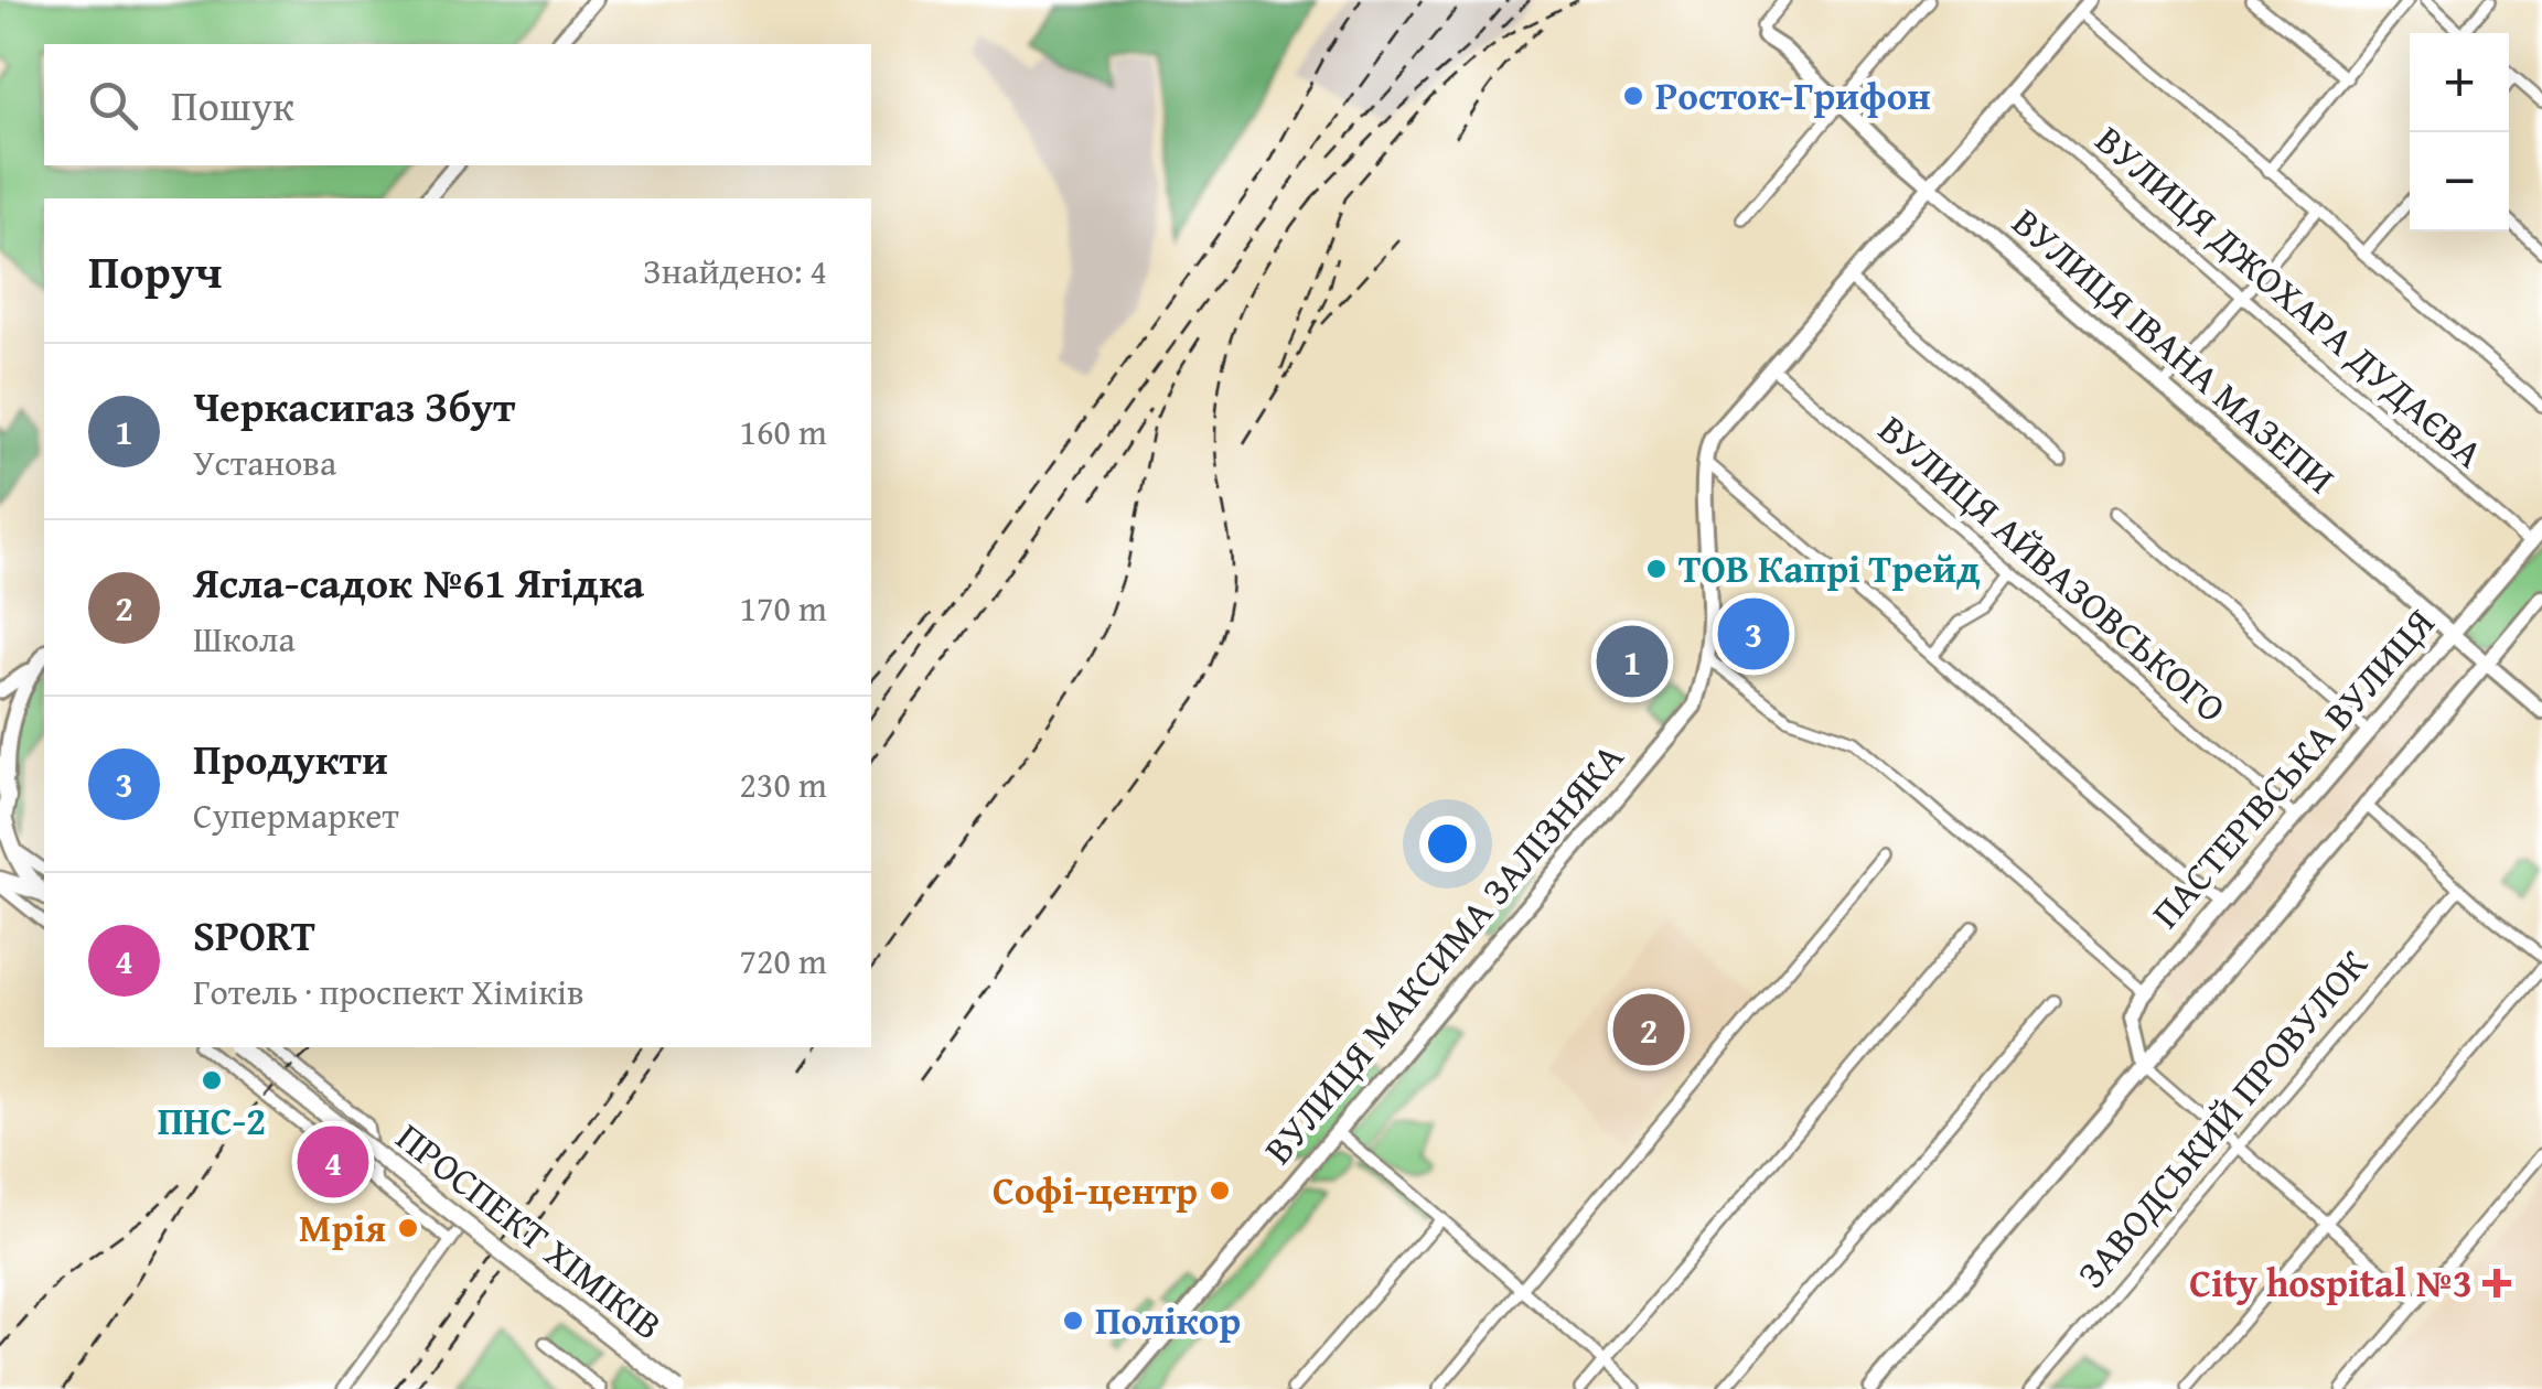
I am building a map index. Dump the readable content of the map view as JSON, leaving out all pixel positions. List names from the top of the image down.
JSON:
{
  "streets": {
    "main road": [
      "ВУЛИЦЯ ІВАНА МАЗЕПИ",
      "ПАСТЕРІВСЬКА ВУЛИЦЯ",
      "ВУЛИЦЯ МАКСИМА ЗАЛІЗНЯКА",
      "ПРОСПЕКТ ХІМІКІВ"
    ],
    "street": ["ВУЛИЦЯ ДЖОХАРА ДУДАЄВА", "ВУЛИЦЯ АЙВАЗОВСЬКОГО", "ЗАВОДСЬКИЙ ПРОВУЛОК"]
  },
  "crossings": [
    ["ВУЛИЦЯ ДЖОХАРА ДУДАЄВА", "ПАСТЕРІВСЬКА ВУЛИЦЯ"],
    ["ВУЛИЦЯ ДЖОХАРА ДУДАЄВА", "ВУЛИЦЯ МАКСИМА ЗАЛІЗНЯКА"],
    ["ВУЛИЦЯ ІВАНА МАЗЕПИ", "ПАСТЕРІВСЬКА ВУЛИЦЯ"],
    ["ВУЛИЦЯ ІВАНА МАЗЕПИ", "ВУЛИЦЯ МАКСИМА ЗАЛІЗНЯКА"],
    ["ВУЛИЦЯ АЙВАЗОВСЬКОГО", "ПАСТЕРІВСЬКА ВУЛИЦЯ"],
    ["ВУЛИЦЯ АЙВАЗОВСЬКОГО", "ВУЛИЦЯ МАКСИМА ЗАЛІЗНЯКА"]
  ],
  "places": {
    "other": [
      "Росток-Грифон",
      "ТОВ Капрі Трейд",
      "ПНС-2",
      "Софі-центр",
      "Мрія",
      "Полікор"
    ],
    "health": ["City hospital №3"]
  },
  "page": {
    "map_buttons": ["+", "−"],
    "search": "Пошук",
    "heading": ["Поруч", "Знайдено: 4"],
    "list": [
      {
        "mark": "1",
        "name": "Черкасигаз Збут",
        "note": "Установа",
        "value": "160 m"
      },
      {
        "mark": "2",
        "name": "Ясла-садок №61 Ягідка",
        "note": "Школа",
        "value": "170 m"
      },
      {
        "mark": "3",
        "name": "Продукти",
        "note": "Супермаркет",
        "value": "230 m"
      },
      {
        "mark": "4",
        "name": "SPORT",
        "note": "Готель · проспект Хіміків",
        "value": "720 m"
      }
    ],
    "pins": [
      "3",
      "1",
      "2",
      "4"
    ]
  }
}
